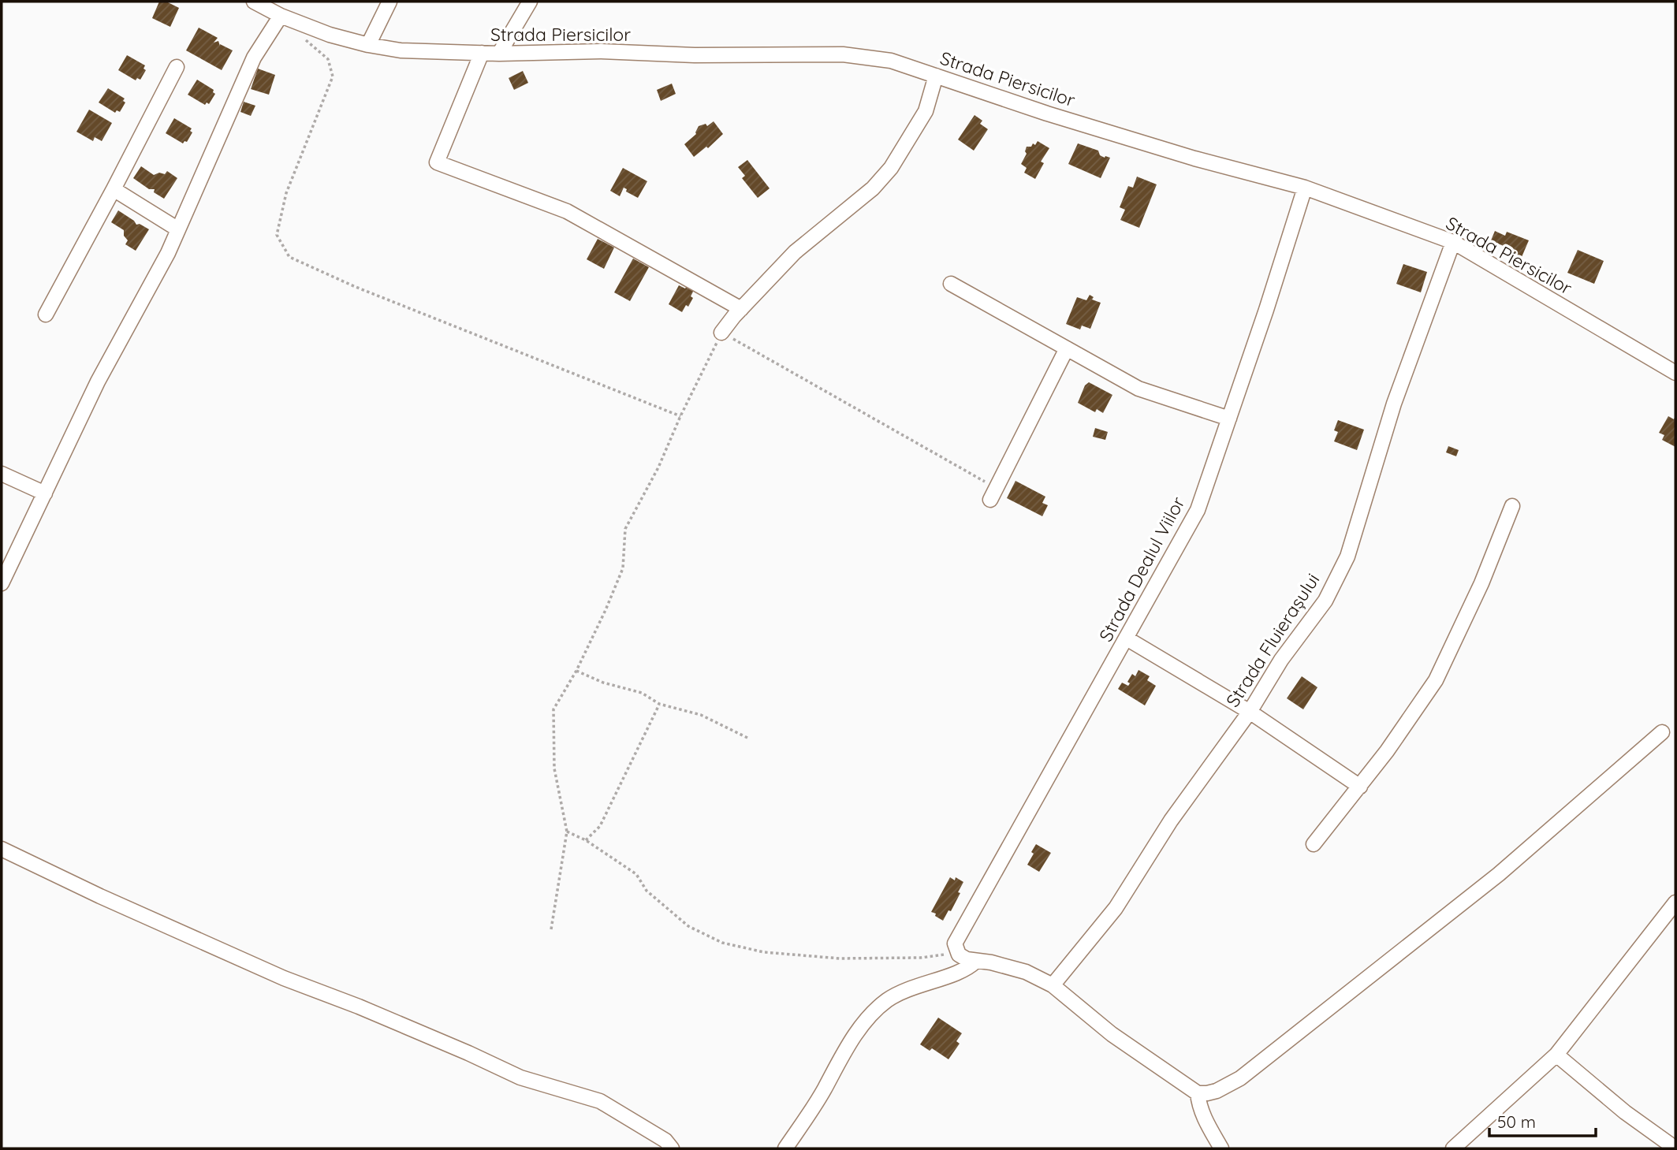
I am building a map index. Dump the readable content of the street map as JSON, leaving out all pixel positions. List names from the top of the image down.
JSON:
{
  "streets": {
    "street": ["Strada Piersicilor", "Strada Dealul Viilor", "Strada Fluierașului"]
  },
  "crossings": [
    ["Strada Piersicilor", "Strada Dealul Viilor"],
    ["Strada Piersicilor", "Strada Fluierașului"]
  ],
  "scale_bar": "50 m"
}
